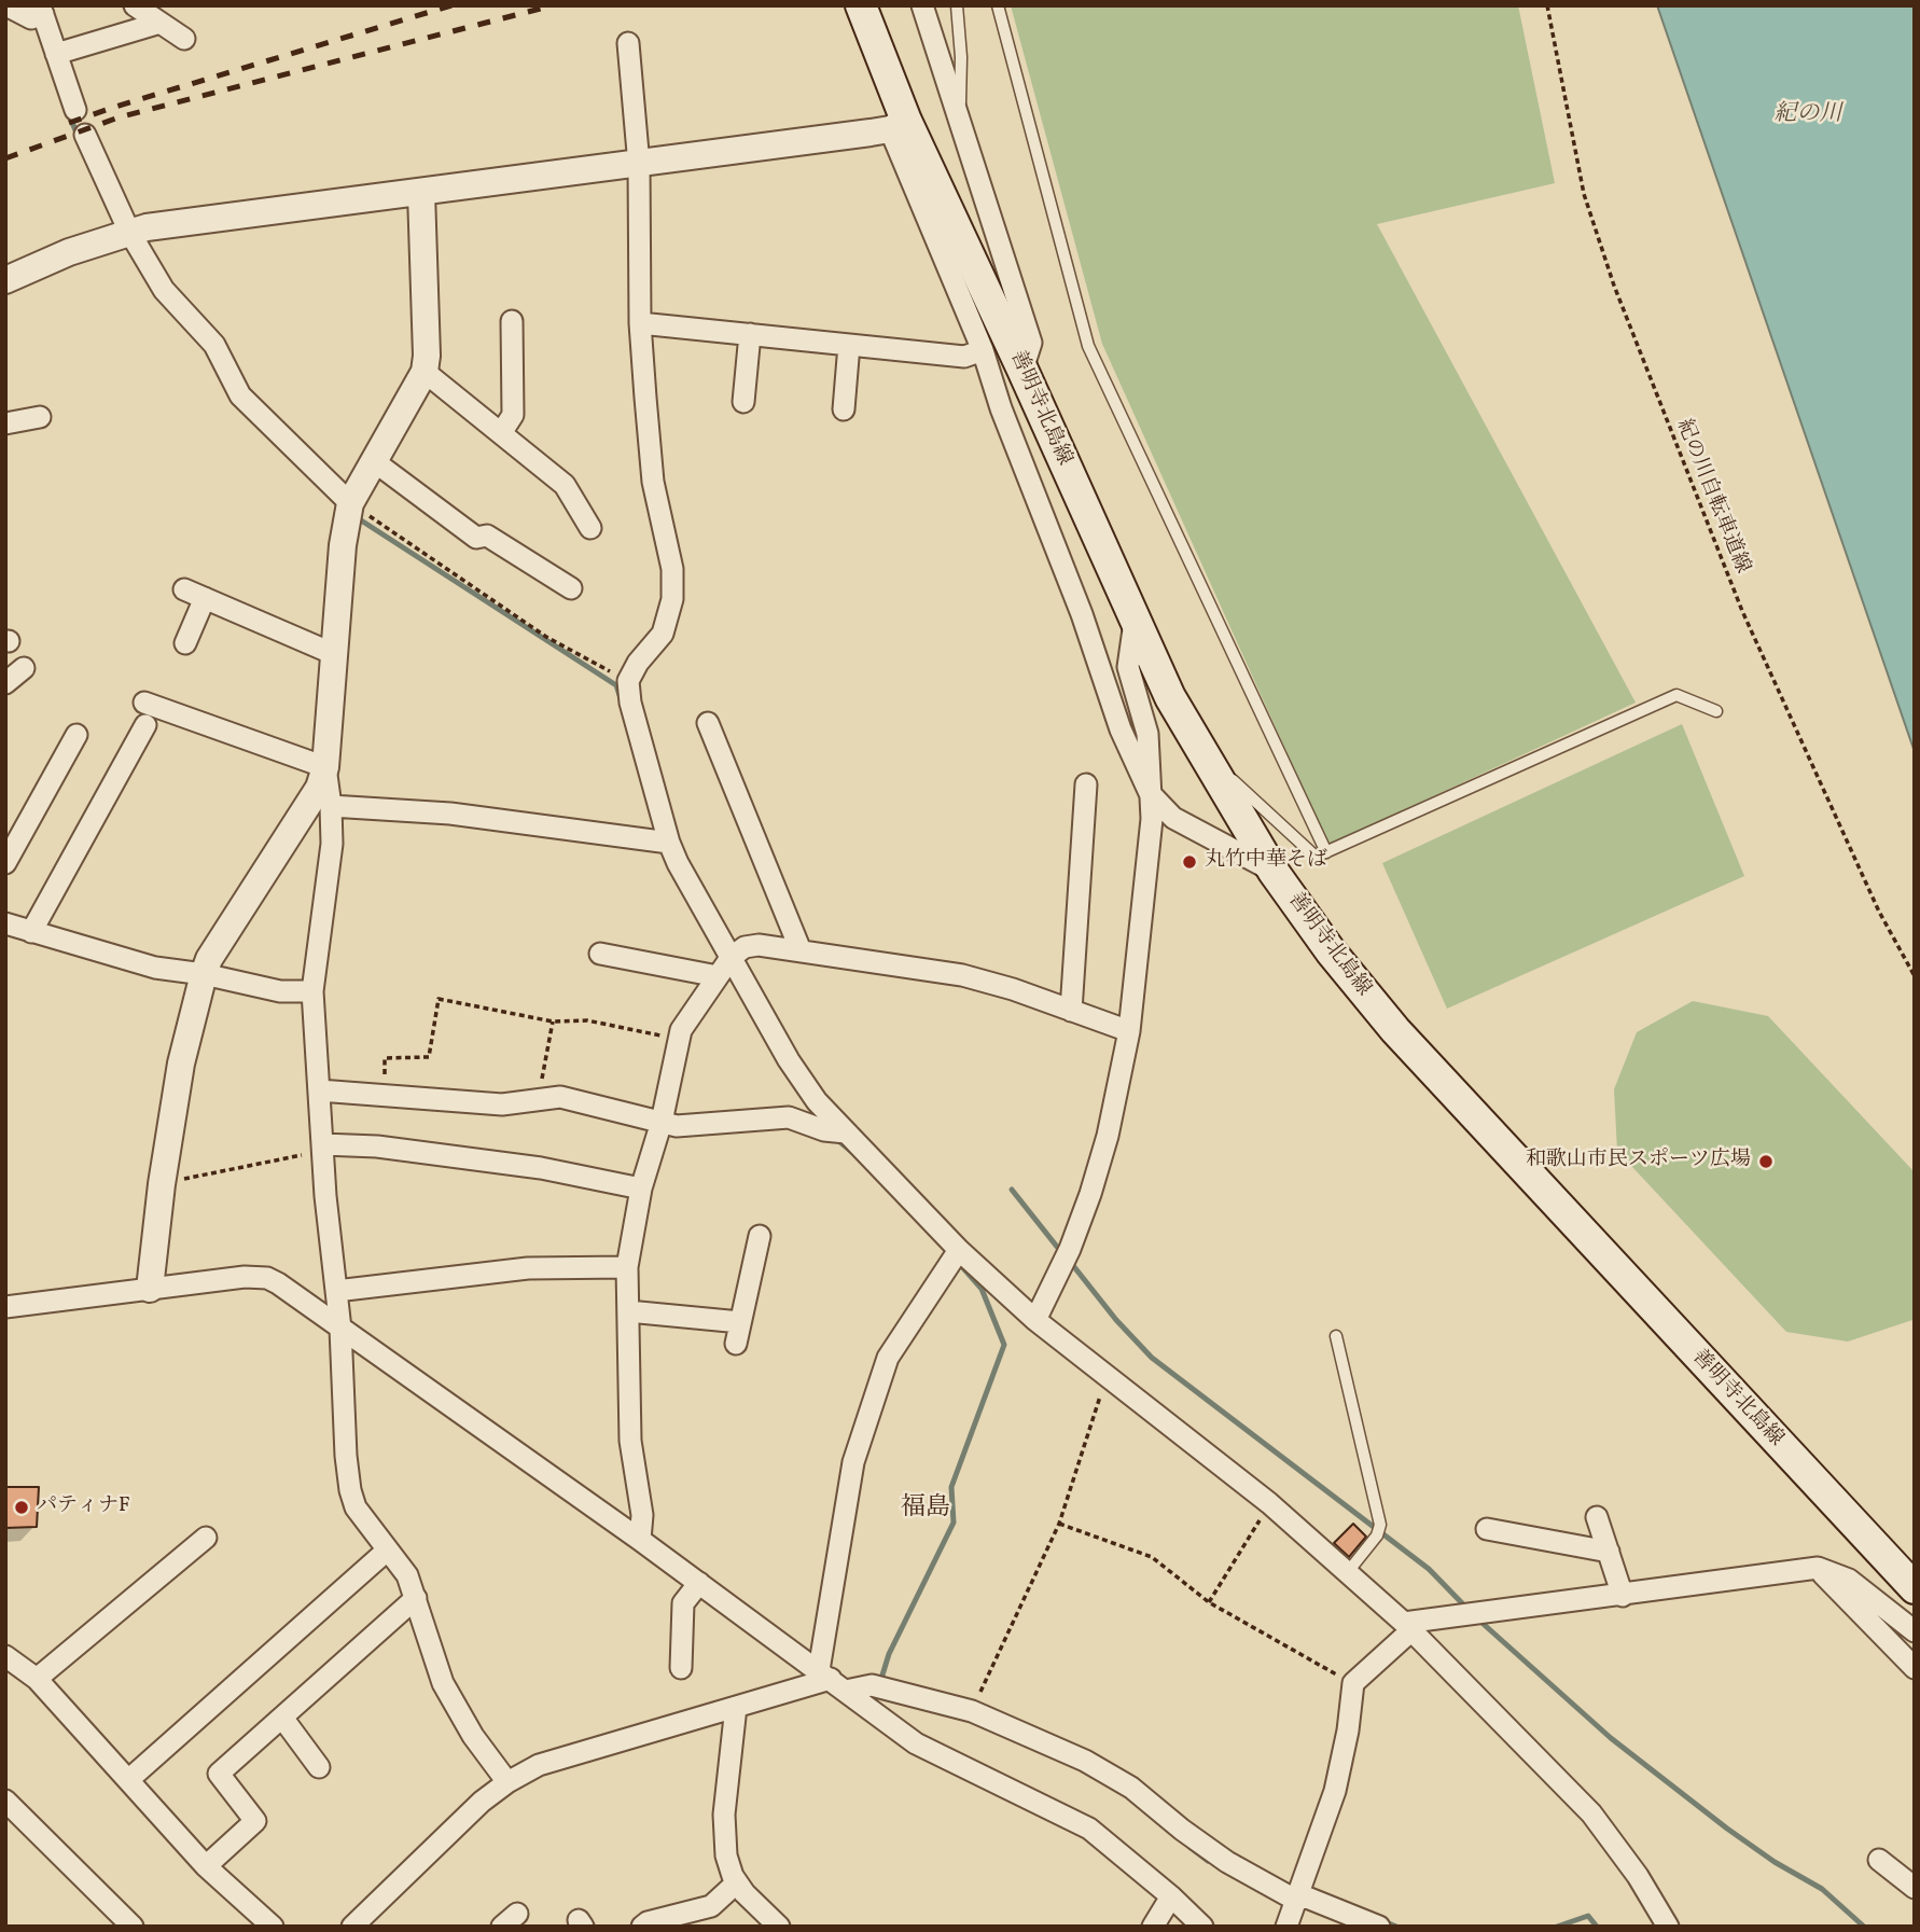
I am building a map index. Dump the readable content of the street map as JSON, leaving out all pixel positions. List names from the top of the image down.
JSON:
{
  "streets": {
    "main road": ["善明寺北島線"],
    "path": ["紀の川自転車道線"]
  },
  "districts": ["福島"],
  "water": ["紀の川"],
  "places": ["丸竹中華そば", "和歌山市民スポーツ広場", "パティナF"]
}
